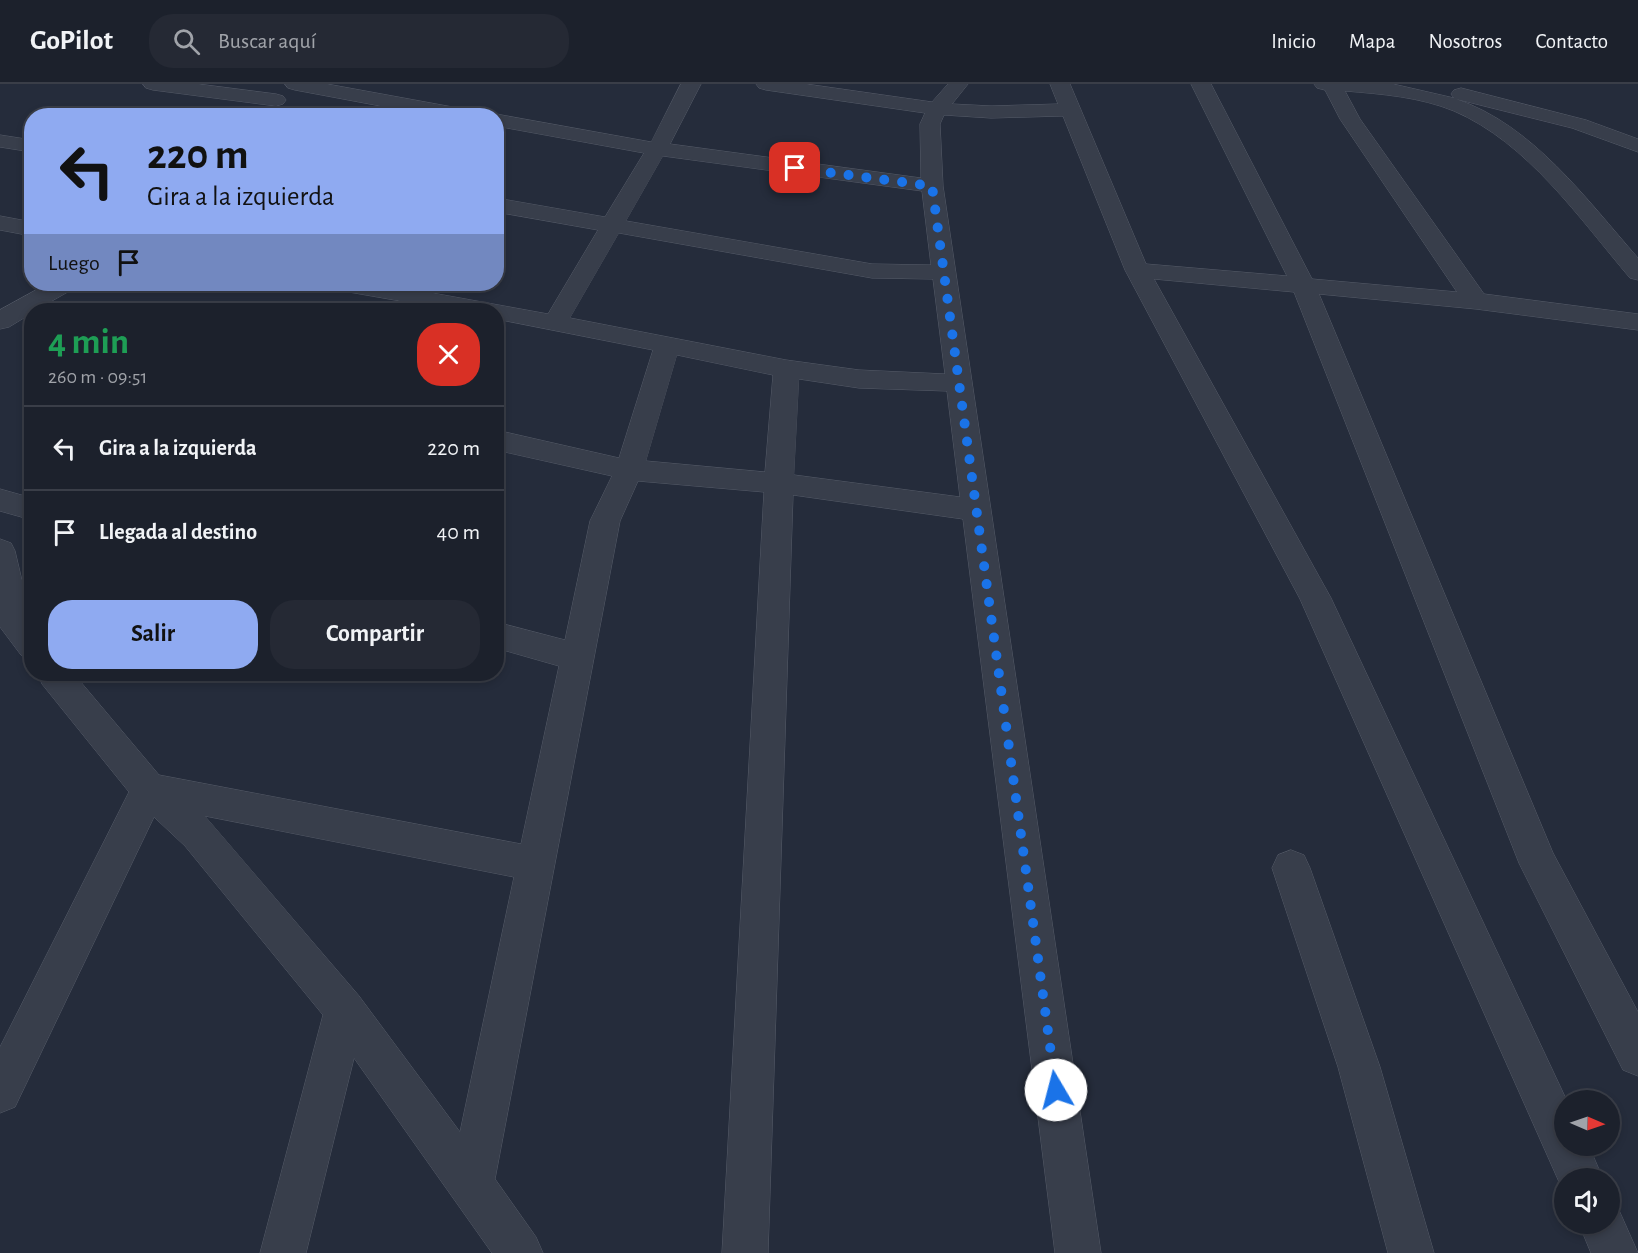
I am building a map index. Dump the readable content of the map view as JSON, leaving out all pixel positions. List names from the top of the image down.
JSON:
{
  "north": "right",
  "page": {
    "header": "GoPilot",
    "search": "Buscar aquí",
    "nav": [
      "Inicio",
      "Mapa",
      "Nosotros",
      "Contacto"
    ],
    "turn": ["220 m", "Gira a la izquierda"],
    "then": "Luego",
    "heading": ["4 min", "260 m · 09:51"],
    "list": [
      {
        "name": "Gira a la izquierda",
        "value": "220 m"
      },
      {
        "name": "Llegada al destino",
        "value": "40 m"
      }
    ],
    "buttons": ["Salir", "Compartir"]
  }
}
